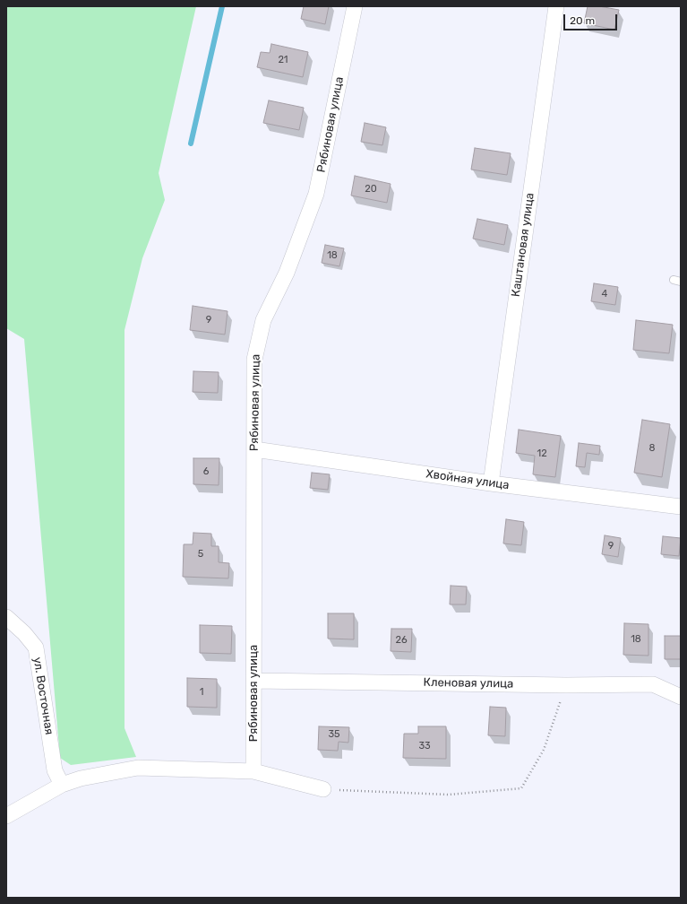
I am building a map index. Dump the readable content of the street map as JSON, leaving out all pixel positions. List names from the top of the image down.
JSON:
{
  "streets": {
    "street": [
      "Рябиновая улица",
      "Каштановая улица",
      "Хвойная улица",
      "Кленовая улица",
      "ул. Восточная"
    ]
  },
  "crossings": [
    ["Рябиновая улица", "Хвойная улица"],
    ["Рябиновая улица", "Кленовая улица"],
    ["Каштановая улица", "Хвойная улица"]
  ],
  "house_numbers": [
    "21",
    "20",
    "18",
    "4",
    "9",
    "8",
    "12",
    "6",
    "9",
    "5",
    "18",
    "26",
    "1",
    "35",
    "33"
  ],
  "scale_bar": "20 m"
}
